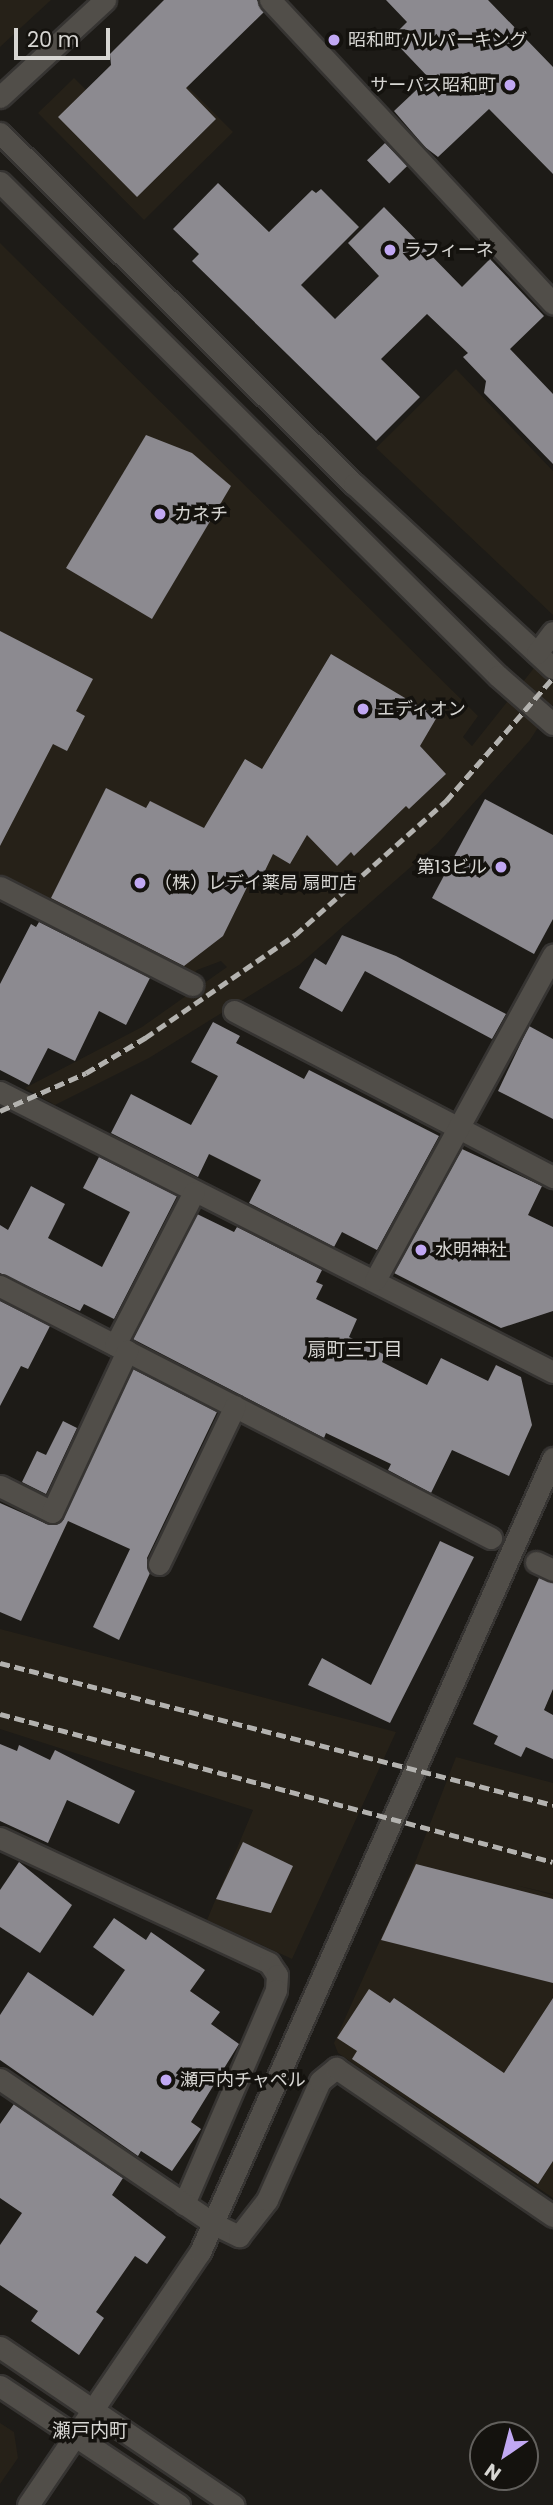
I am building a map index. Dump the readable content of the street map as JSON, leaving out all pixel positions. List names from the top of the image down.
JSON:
{
  "districts": ["扇町三丁目", "瀬戸内町"],
  "places": [
    "昭和町ハルパーキング",
    "サーパス昭和町",
    "ラフィーネ",
    "カネチ",
    "エディオン",
    "第13ビル",
    "（株）レデイ薬局 扇町店",
    "水明神社",
    "瀬戸内チャペル"
  ],
  "scale_bar": "20 m",
  "north": "bottom left"
}
